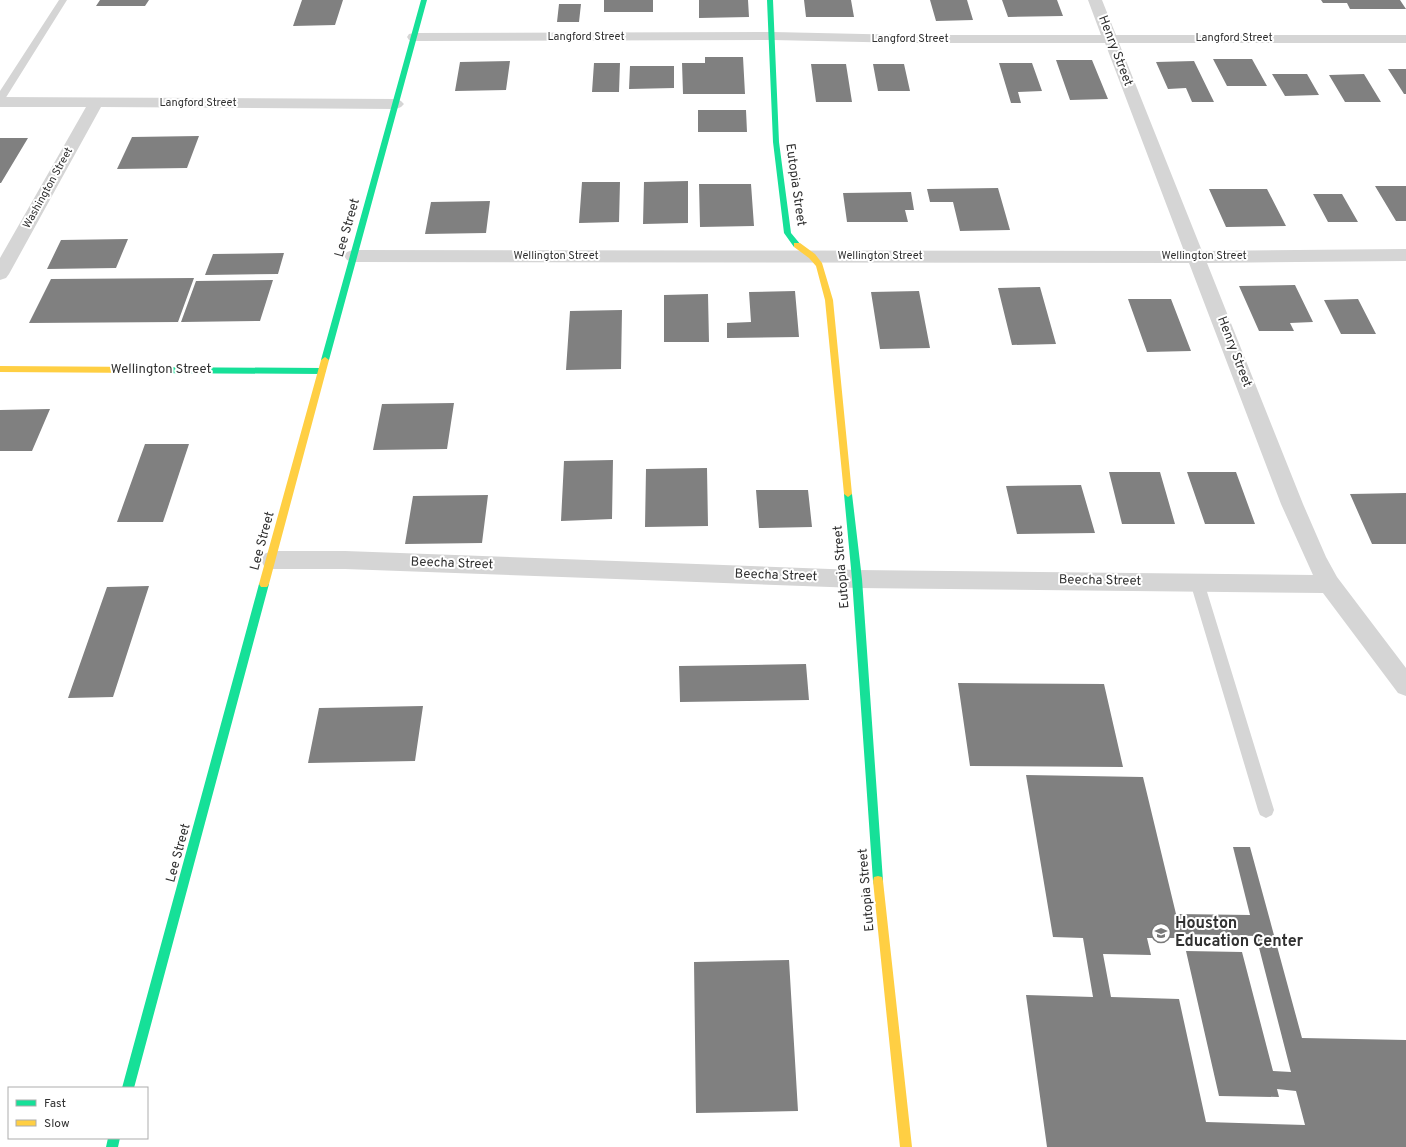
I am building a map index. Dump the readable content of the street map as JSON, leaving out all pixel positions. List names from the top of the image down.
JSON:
{
  "streets": {
    "street": [
      "Langford Street",
      "Henry Street",
      "Eutopia Street",
      "Washington Street",
      "Lee Street",
      "Wellington Street",
      "Beecha Street"
    ]
  },
  "crossings": [
    ["Langford Street", "Henry Street"],
    ["Langford Street", "Eutopia Street"],
    ["Langford Street", "Washington Street"],
    ["Langford Street", "Lee Street"],
    ["Henry Street", "Wellington Street"],
    ["Henry Street", "Beecha Street"],
    ["Eutopia Street", "Wellington Street"],
    ["Eutopia Street", "Beecha Street"],
    ["Lee Street", "Wellington Street"],
    ["Lee Street", "Beecha Street"]
  ],
  "places": {
    "school or university": ["Houston Education Center"]
  },
  "legend": ["Fast", "Slow"]
}
